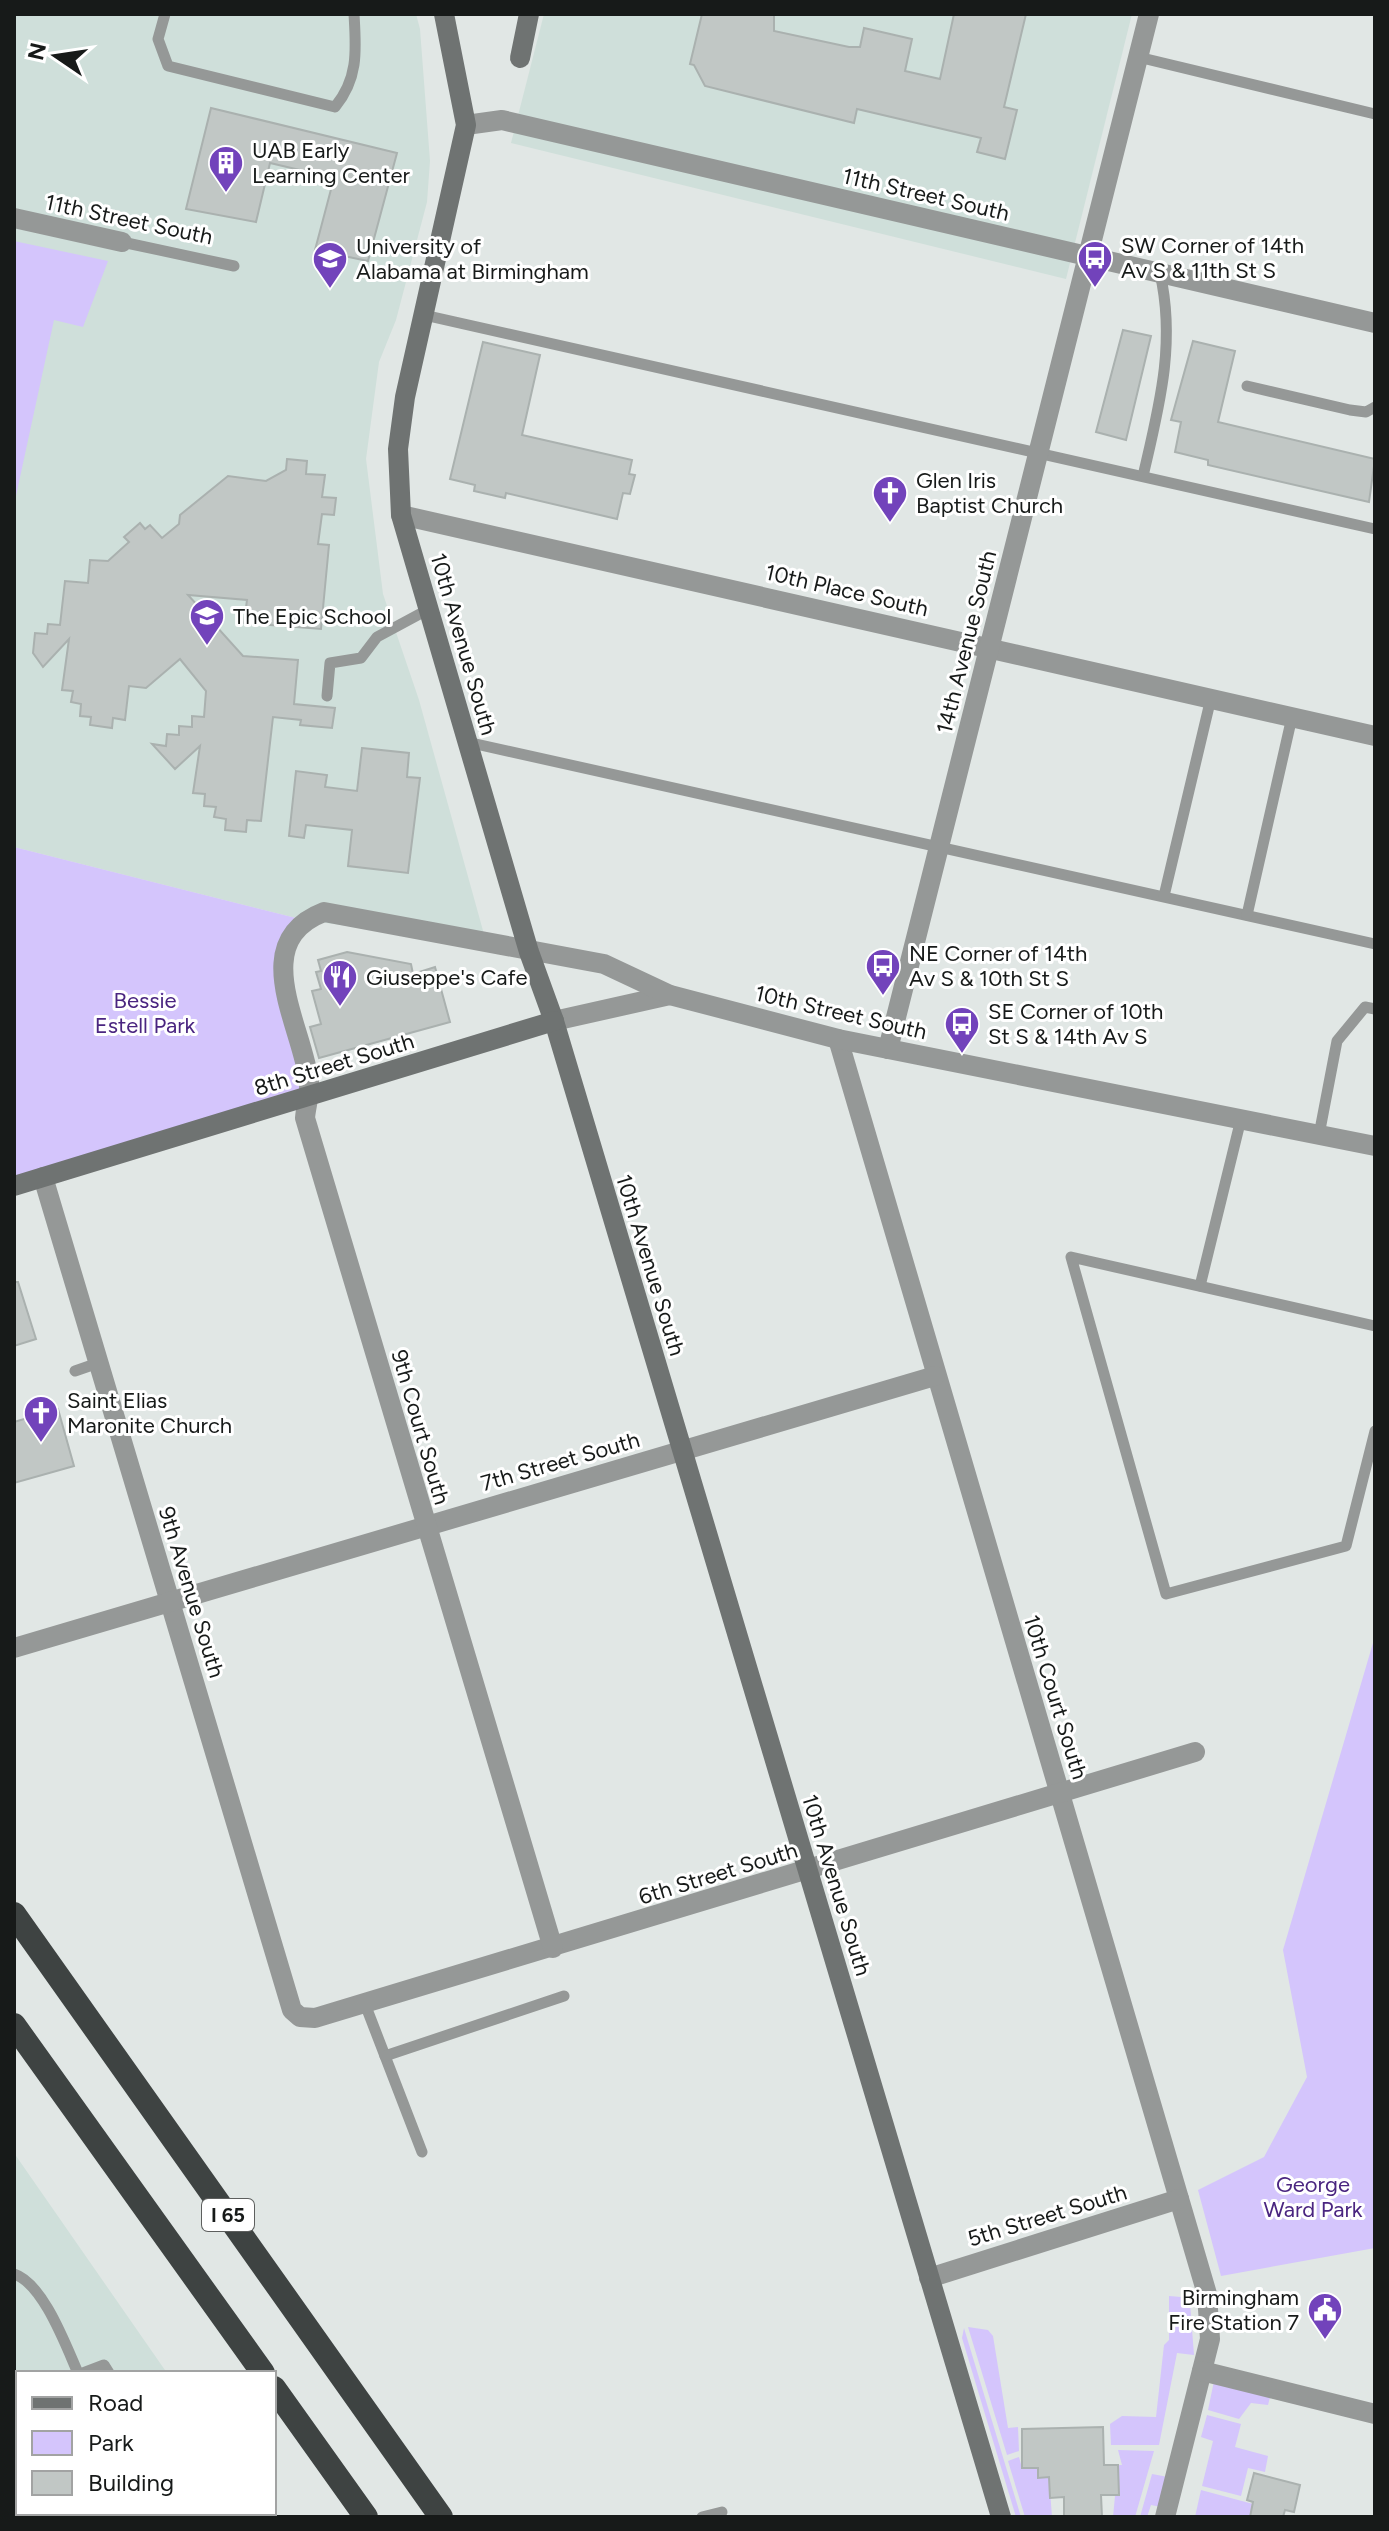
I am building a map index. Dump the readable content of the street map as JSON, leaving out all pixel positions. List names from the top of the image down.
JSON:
{
  "streets": {
    "highway": ["I 65"],
    "street": [
      "11th Street South",
      "10th Place South",
      "14th Avenue South",
      "10th Avenue South",
      "10th Street South",
      "8th Street South",
      "9th Court South",
      "7th Street South",
      "9th Avenue South",
      "10th Court South",
      "6th Street South",
      "5th Street South"
    ]
  },
  "crossings": [
    ["11th Street South", "14th Avenue South"],
    ["11th Street South", "10th Avenue South"],
    ["10th Place South", "14th Avenue South"],
    ["10th Place South", "10th Avenue South"],
    ["14th Avenue South", "10th Street South"],
    ["10th Avenue South", "10th Street South"],
    ["10th Avenue South", "8th Street South"],
    ["10th Avenue South", "7th Street South"],
    ["10th Avenue South", "6th Street South"],
    ["10th Avenue South", "5th Street South"],
    ["10th Street South", "8th Street South"],
    ["10th Street South", "9th Court South"],
    ["10th Street South", "10th Court South"],
    ["8th Street South", "9th Court South"],
    ["8th Street South", "9th Avenue South"],
    ["9th Court South", "7th Street South"],
    ["9th Court South", "6th Street South"],
    ["7th Street South", "9th Avenue South"],
    ["7th Street South", "10th Court South"],
    ["9th Avenue South", "6th Street South"],
    ["10th Court South", "6th Street South"],
    ["10th Court South", "5th Street South"]
  ],
  "parks": ["Bessie Estell Park", "George Ward Park"],
  "places": {
    "building": ["UAB Early Learning Center"],
    "bus stop": ["SW Corner of 14th Av S & 11th St S", "NE Corner of 14th Av S & 10th St S", "SE Corner of 10th St S & 14th Av S"],
    "school or university": ["University of Alabama at Birmingham", "The Epic School"],
    "church": ["Glen Iris Baptist Church", "Saint Elias Maronite Church"],
    "restaurant": ["Giuseppe's Cafe"],
    "public building": ["Birmingham Fire Station 7"]
  },
  "legend": ["Road", "Park", "Building"],
  "north": "left"
}
